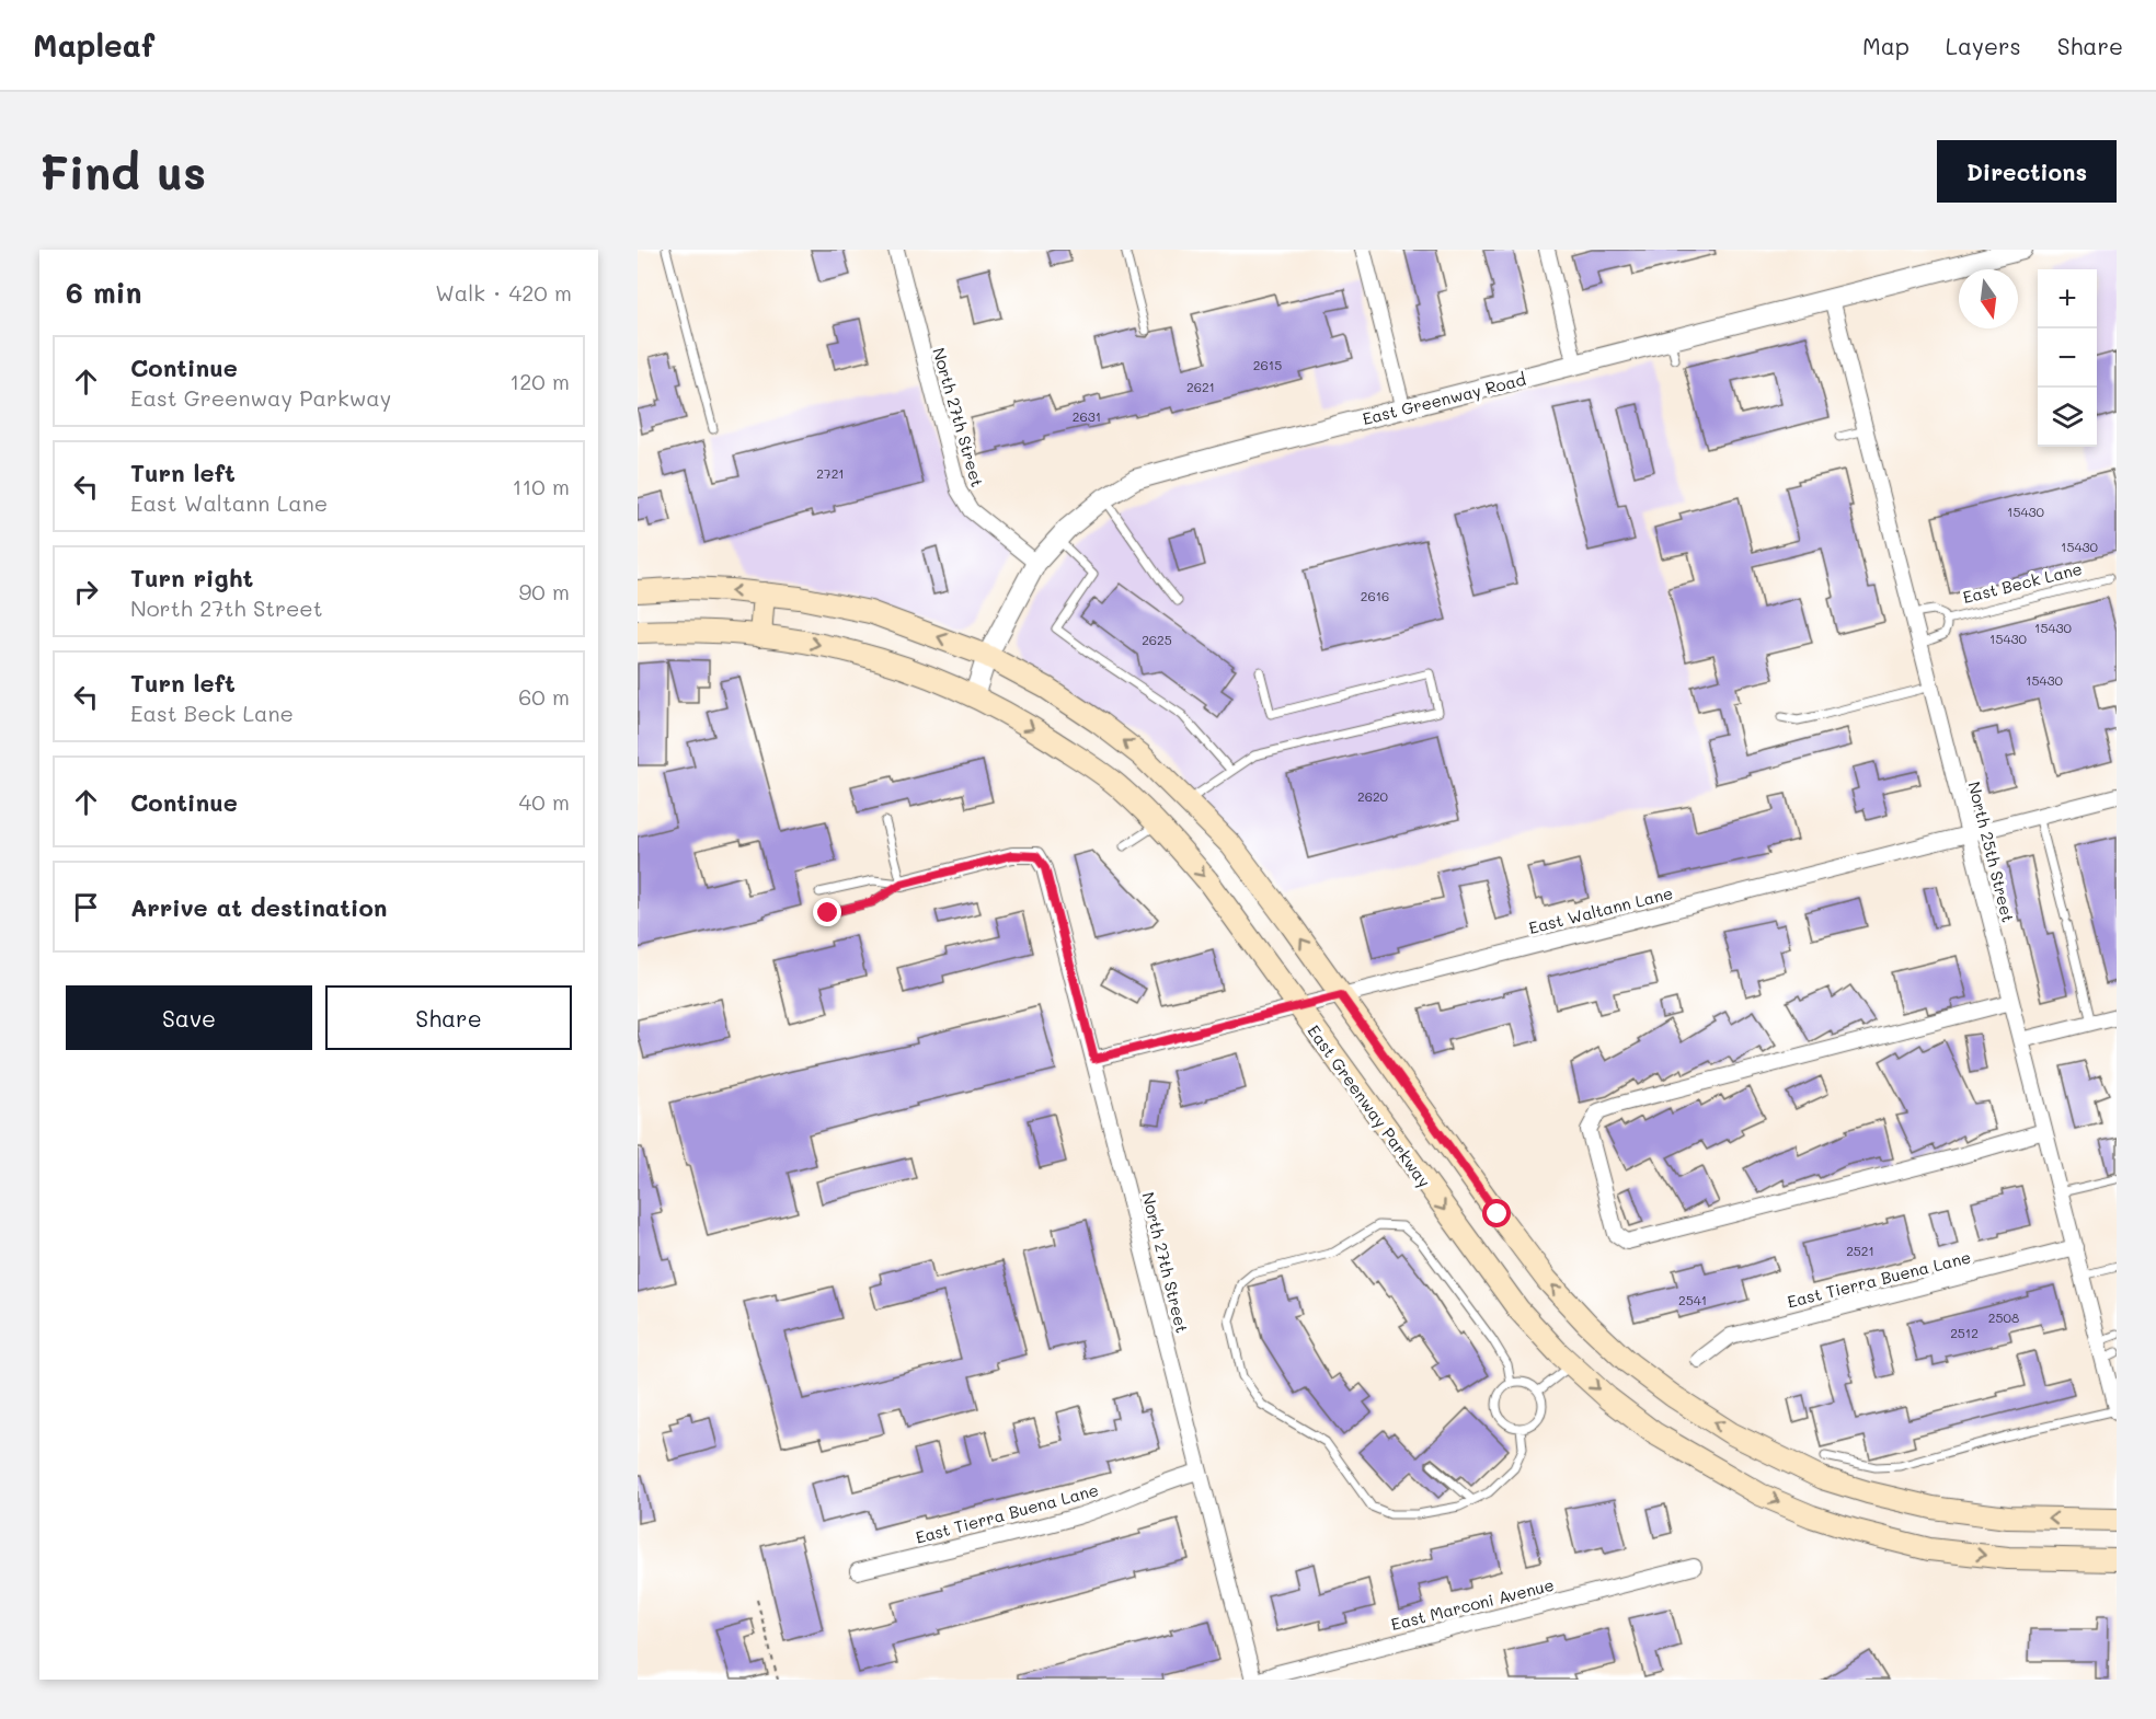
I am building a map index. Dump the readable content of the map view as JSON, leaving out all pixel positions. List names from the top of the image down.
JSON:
{
  "streets": {
    "main road": ["East Greenway Parkway"],
    "street": [
      "East Greenway Road",
      "North 27th Street",
      "North 25th Street",
      "East Waltann Lane",
      "East Tierra Buena Lane",
      "East Marconi Avenue"
    ],
    "lane": ["East Beck Lane"]
  },
  "crossings": [
    ["East Greenway Road", "North 27th Street"],
    ["East Greenway Road", "North 25th Street"],
    ["East Greenway Road", "East Greenway Parkway"],
    ["North 27th Street", "East Waltann Lane"],
    ["North 27th Street", "East Tierra Buena Lane"],
    ["East Beck Lane", "North 25th Street"],
    ["North 25th Street", "East Waltann Lane"],
    ["North 25th Street", "East Tierra Buena Lane"],
    ["East Waltann Lane", "East Greenway Parkway"]
  ],
  "house_numbers": [
    "2615",
    "2621",
    "2631",
    "2721",
    "15430",
    "15430",
    "2616",
    "15430",
    "15430",
    "2625",
    "15430",
    "2620",
    "2521",
    "2541",
    "2508",
    "2512"
  ],
  "north": "bottom",
  "page": {
    "header": "Mapleaf",
    "nav": ["Map", "Layers", "Share"],
    "buttons": [
      "Directions",
      ["Save", "Share"]
    ],
    "title": "Find us",
    "heading": ["6 min", "Walk · 420 m"],
    "map_buttons": ["+", "−"],
    "list": [
      ["Continue", "East Greenway Parkway", "120 m"],
      ["Turn left", "East Waltann Lane", "110 m"],
      ["Turn right", "North 27th Street", "90 m"],
      ["Turn left", "East Beck Lane", "60 m"],
      ["Continue", "40 m"],
      "Arrive at destination"
    ]
  }
}
